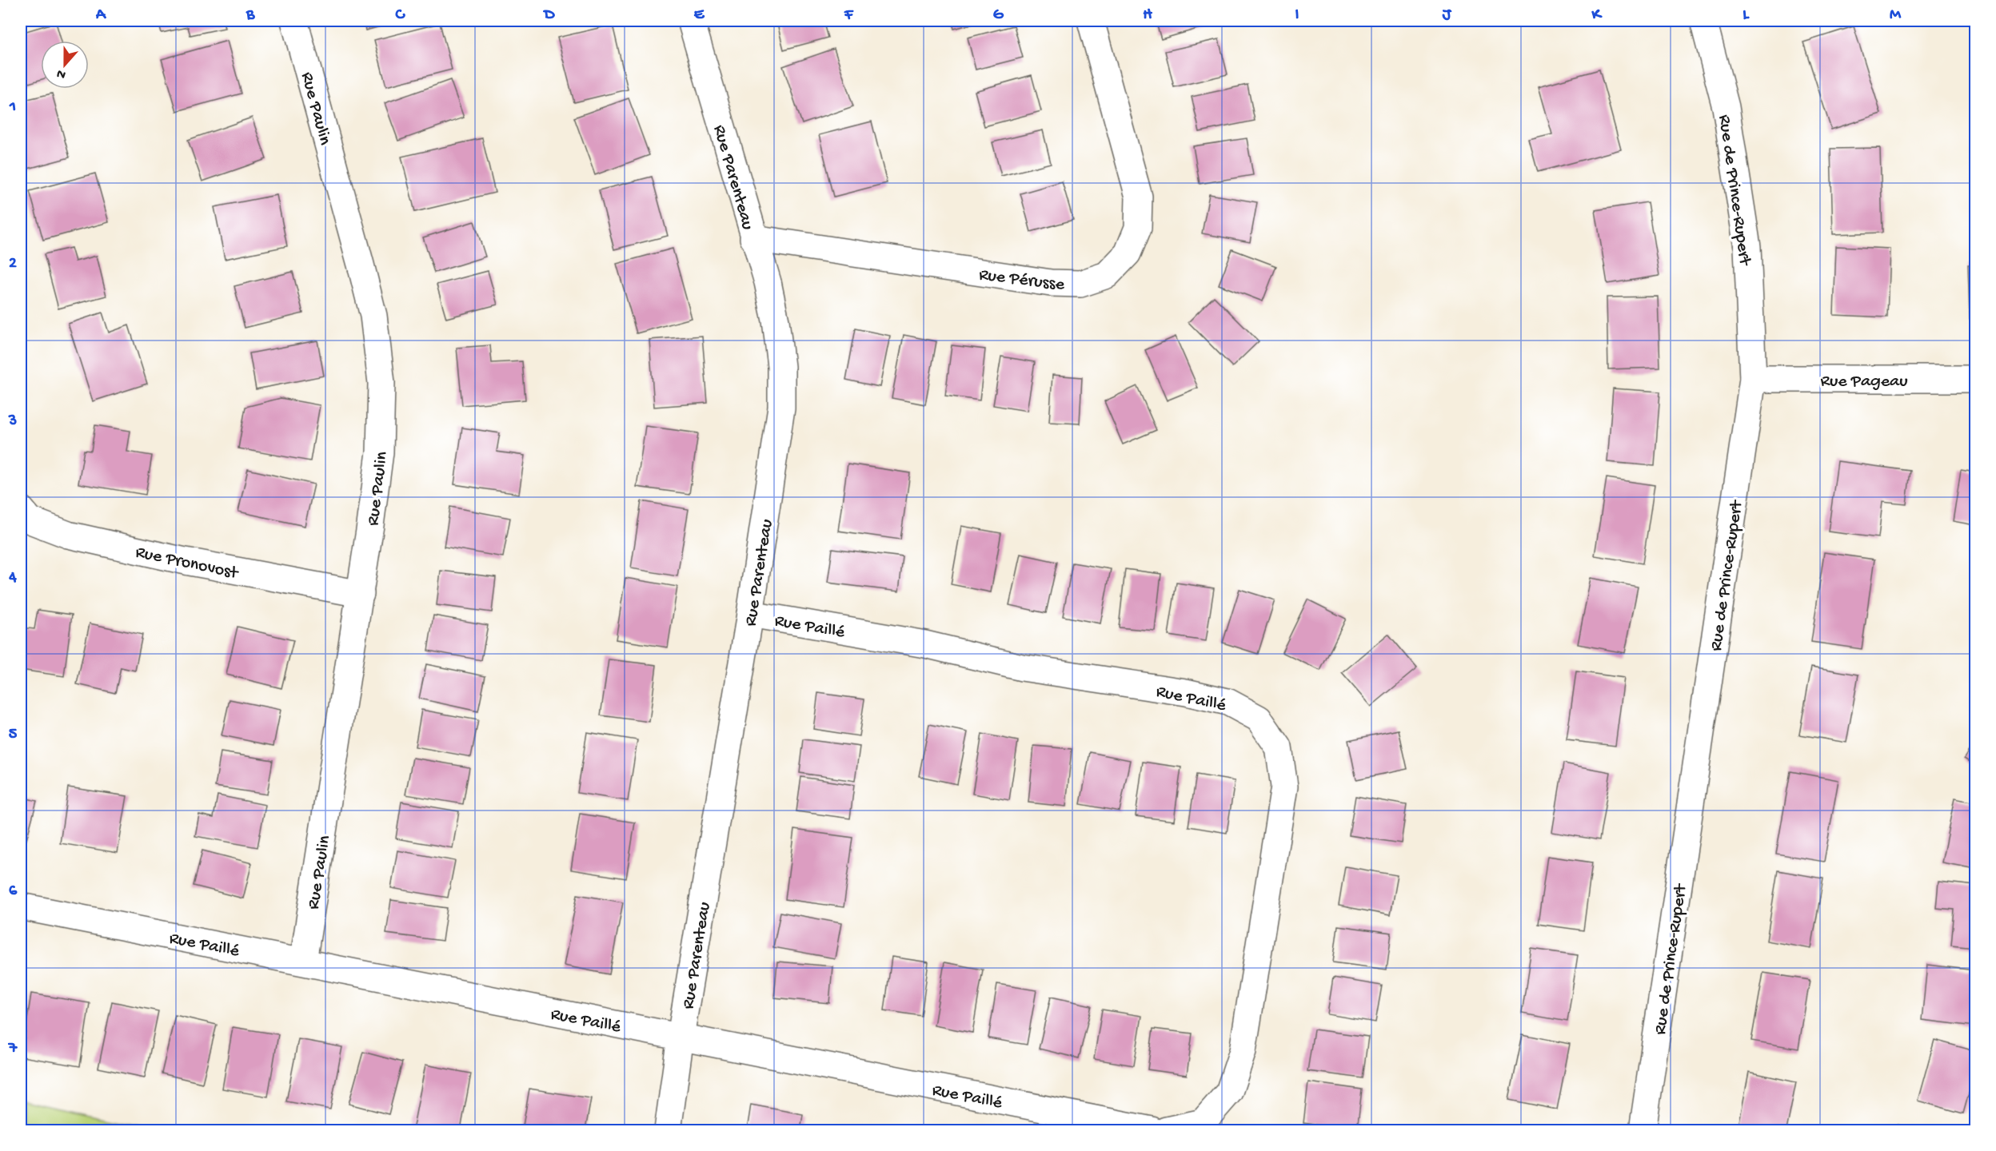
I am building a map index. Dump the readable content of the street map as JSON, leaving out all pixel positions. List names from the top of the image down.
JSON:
{
  "streets": {
    "street": [
      "Rue Paulin",
      "Rue Parenteau",
      "Rue de Prince-Rupert",
      "Rue Pérusse",
      "Rue Pageau",
      "Rue Pronovost",
      "Rue Paillé"
    ]
  },
  "crossings": [
    ["Rue Paulin", "Rue Pronovost"],
    ["Rue Paulin", "Rue Paillé"],
    ["Rue Parenteau", "Rue Pérusse"],
    ["Rue Parenteau", "Rue Paillé"],
    ["Rue de Prince-Rupert", "Rue Pageau"]
  ],
  "north": "bottom",
  "grid": {
    "columns": [
      "A",
      "B",
      "C",
      "D",
      "E",
      "F",
      "G",
      "H",
      "I",
      "J",
      "K",
      "L",
      "M"
    ],
    "rows": [
      "1",
      "2",
      "3",
      "4",
      "5",
      "6",
      "7"
    ]
  }
}
